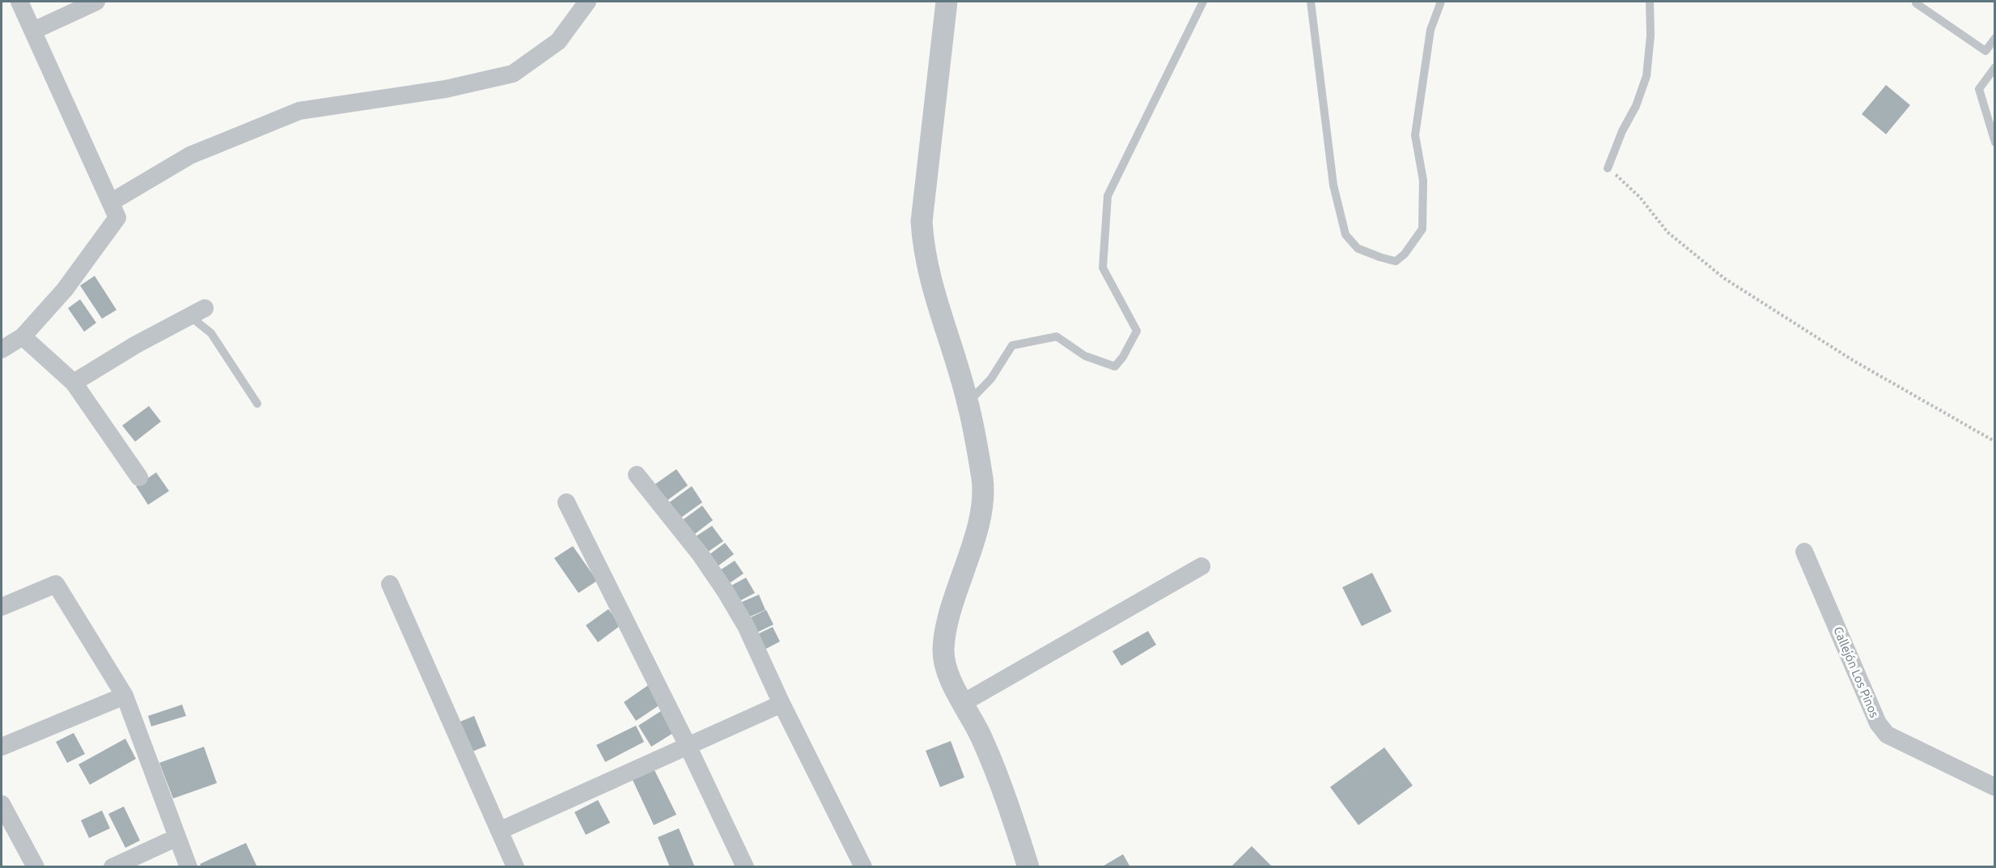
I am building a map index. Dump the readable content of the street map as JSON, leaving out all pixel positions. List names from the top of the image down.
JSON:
{
  "streets": {
    "street": ["Callejón Los Pinos"]
  }
}
